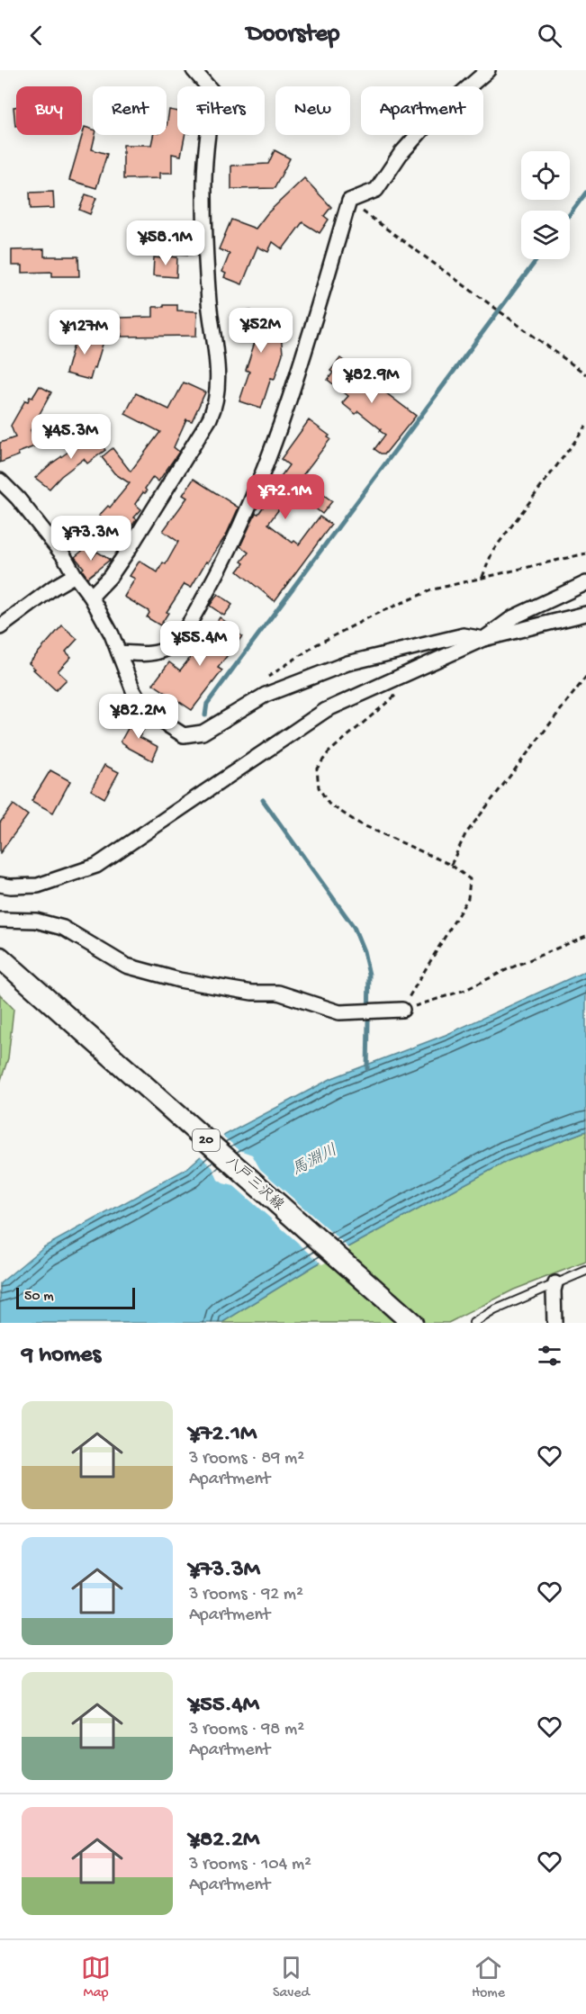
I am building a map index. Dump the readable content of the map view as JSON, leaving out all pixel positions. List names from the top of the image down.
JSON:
{
  "streets": {
    "main road": ["20", "八戸三沢線"]
  },
  "water": ["馬淵川"],
  "scale_bar": "50 m",
  "page": {
    "header": "Doorstep",
    "chip": [
      "Buy",
      "Rent",
      "Filters",
      "New",
      "Apartment"
    ],
    "price": [
      "¥58.1M",
      "¥52M",
      "¥127M",
      "¥82.9M",
      "¥45.3M",
      "¥72.1M",
      "¥73.3M",
      "¥55.4M",
      "¥82.2M"
    ],
    "scale": "50 m",
    "heading": "9 homes",
    "list": [
      {
        "name": "¥72.1M",
        "note": "3 rooms · 89 m² · Apartment"
      },
      {
        "name": "¥73.3M",
        "note": "3 rooms · 92 m² · Apartment"
      },
      {
        "name": "¥55.4M",
        "note": "3 rooms · 98 m² · Apartment"
      },
      {
        "name": "¥82.2M",
        "note": "3 rooms · 104 m² · Apartment"
      }
    ],
    "tabs": ["Map", "Saved", "Home"]
  }
}
